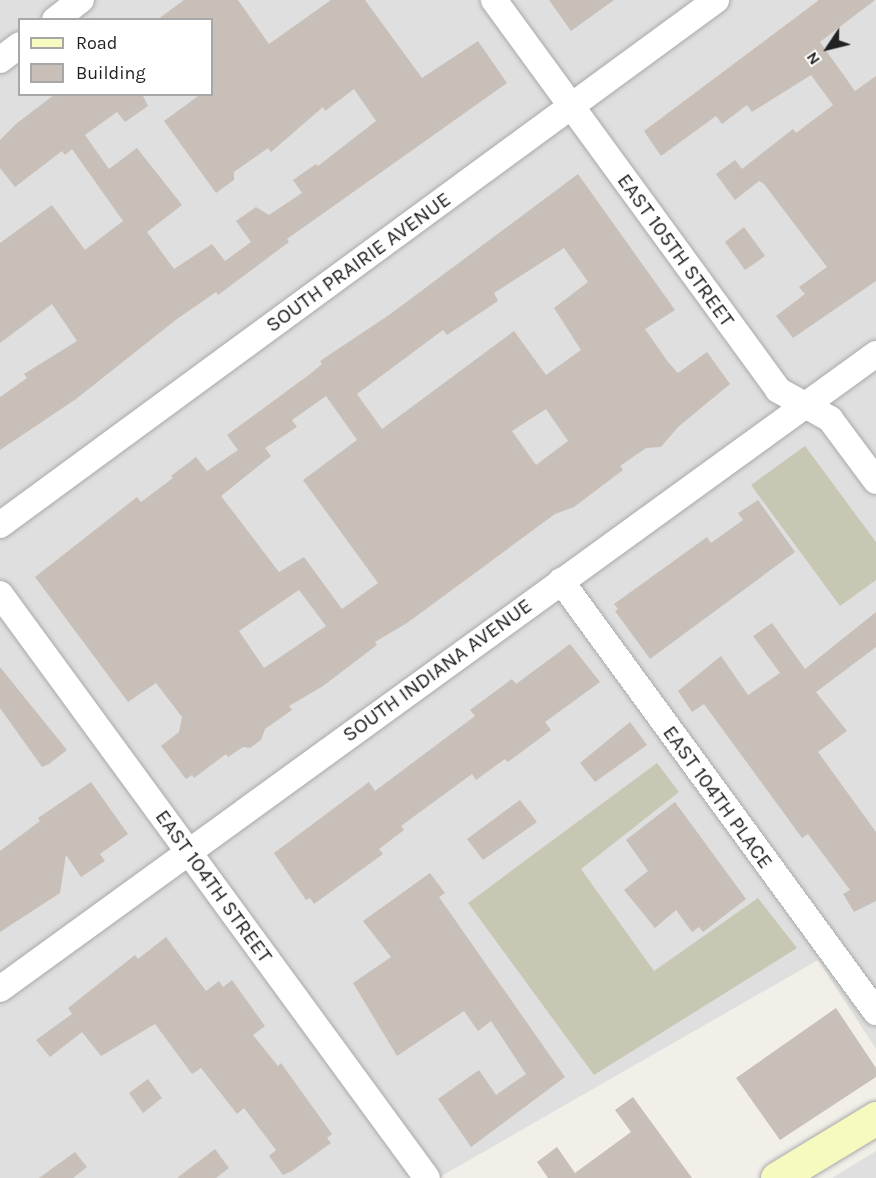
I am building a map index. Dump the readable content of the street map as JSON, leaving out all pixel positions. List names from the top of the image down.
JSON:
{
  "streets": {
    "street": [
      "EAST 105TH STREET",
      "SOUTH PRAIRIE AVENUE",
      "SOUTH INDIANA AVENUE",
      "EAST 104TH PLACE",
      "EAST 104TH STREET"
    ]
  },
  "crossings": [
    ["EAST 105TH STREET", "SOUTH PRAIRIE AVENUE"],
    ["EAST 105TH STREET", "SOUTH INDIANA AVENUE"],
    ["SOUTH INDIANA AVENUE", "EAST 104TH PLACE"],
    ["SOUTH INDIANA AVENUE", "EAST 104TH STREET"]
  ],
  "legend": ["Road", "Building"],
  "north": "bottom left"
}
